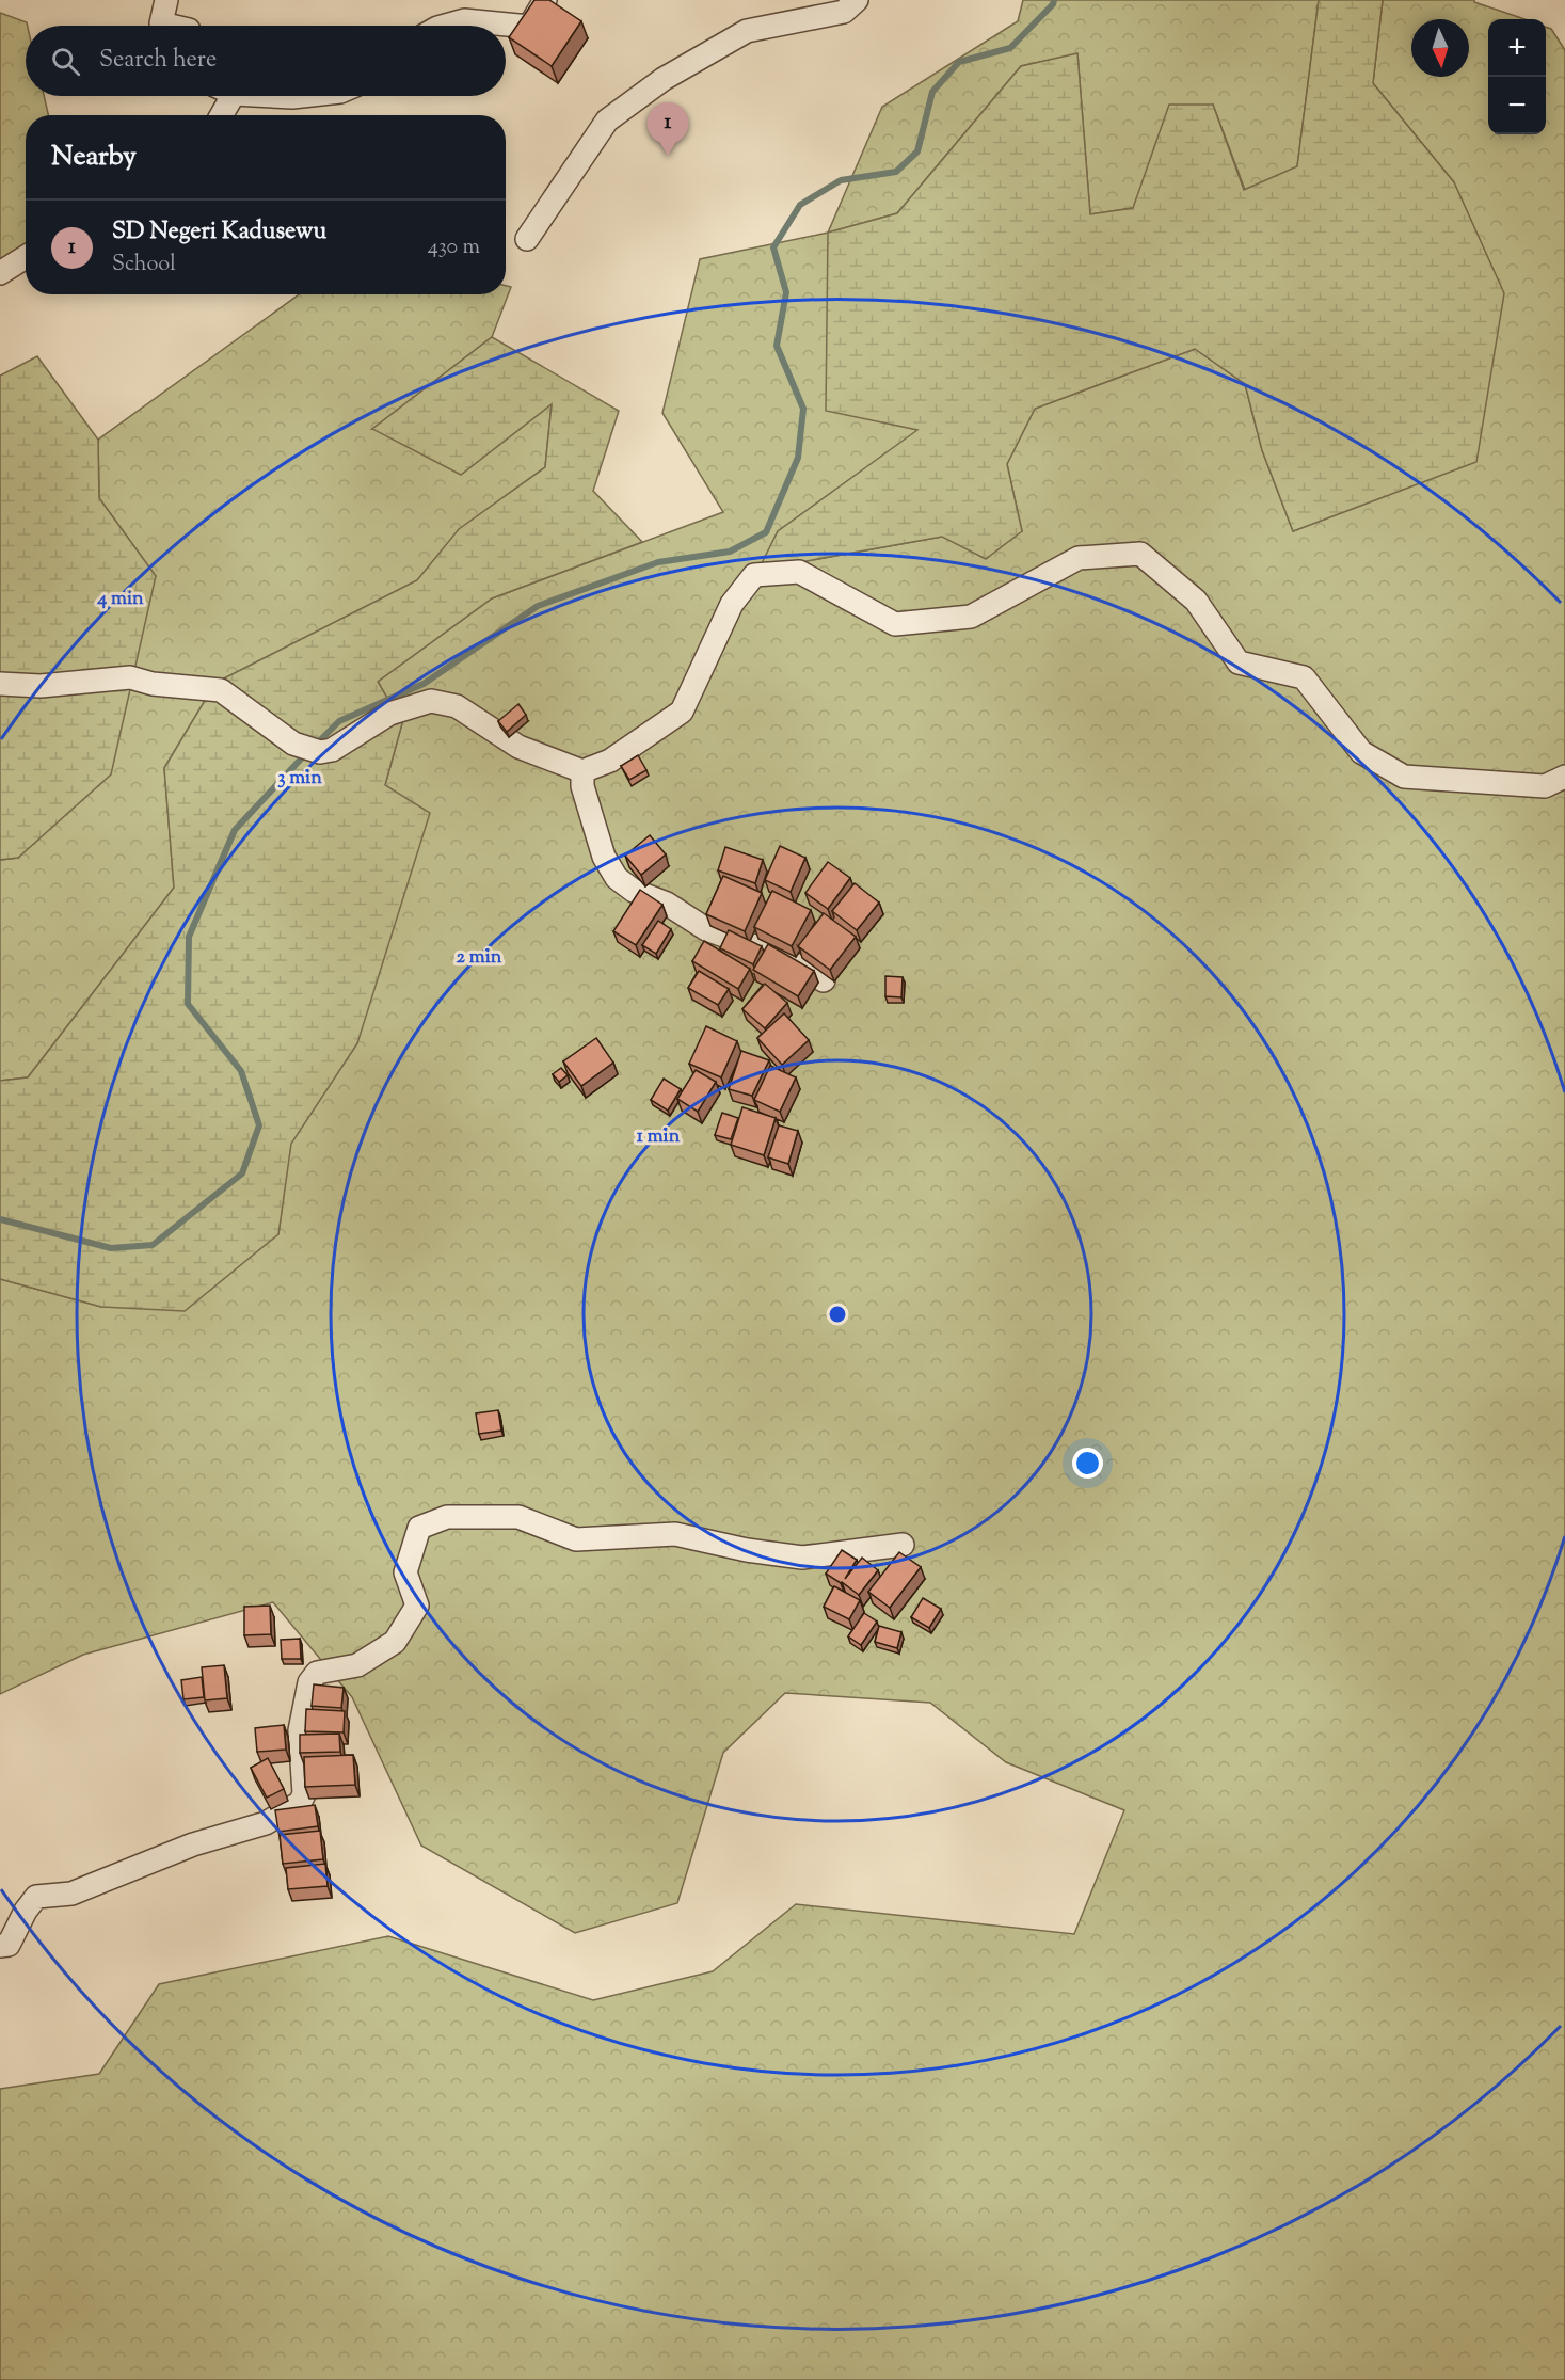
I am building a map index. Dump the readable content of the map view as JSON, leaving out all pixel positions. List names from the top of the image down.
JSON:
{
  "north": "bottom",
  "page": {
    "map_buttons": ["+", "−"],
    "search": "Search here",
    "pins": "1",
    "heading": "Nearby",
    "list": [
      {
        "mark": "1",
        "name": "SD Negeri Kadusewu",
        "note": "School",
        "value": "430 m"
      }
    ]
  },
  "rings": [
    "4 min",
    "3 min",
    "2 min",
    "1 min"
  ]
}
